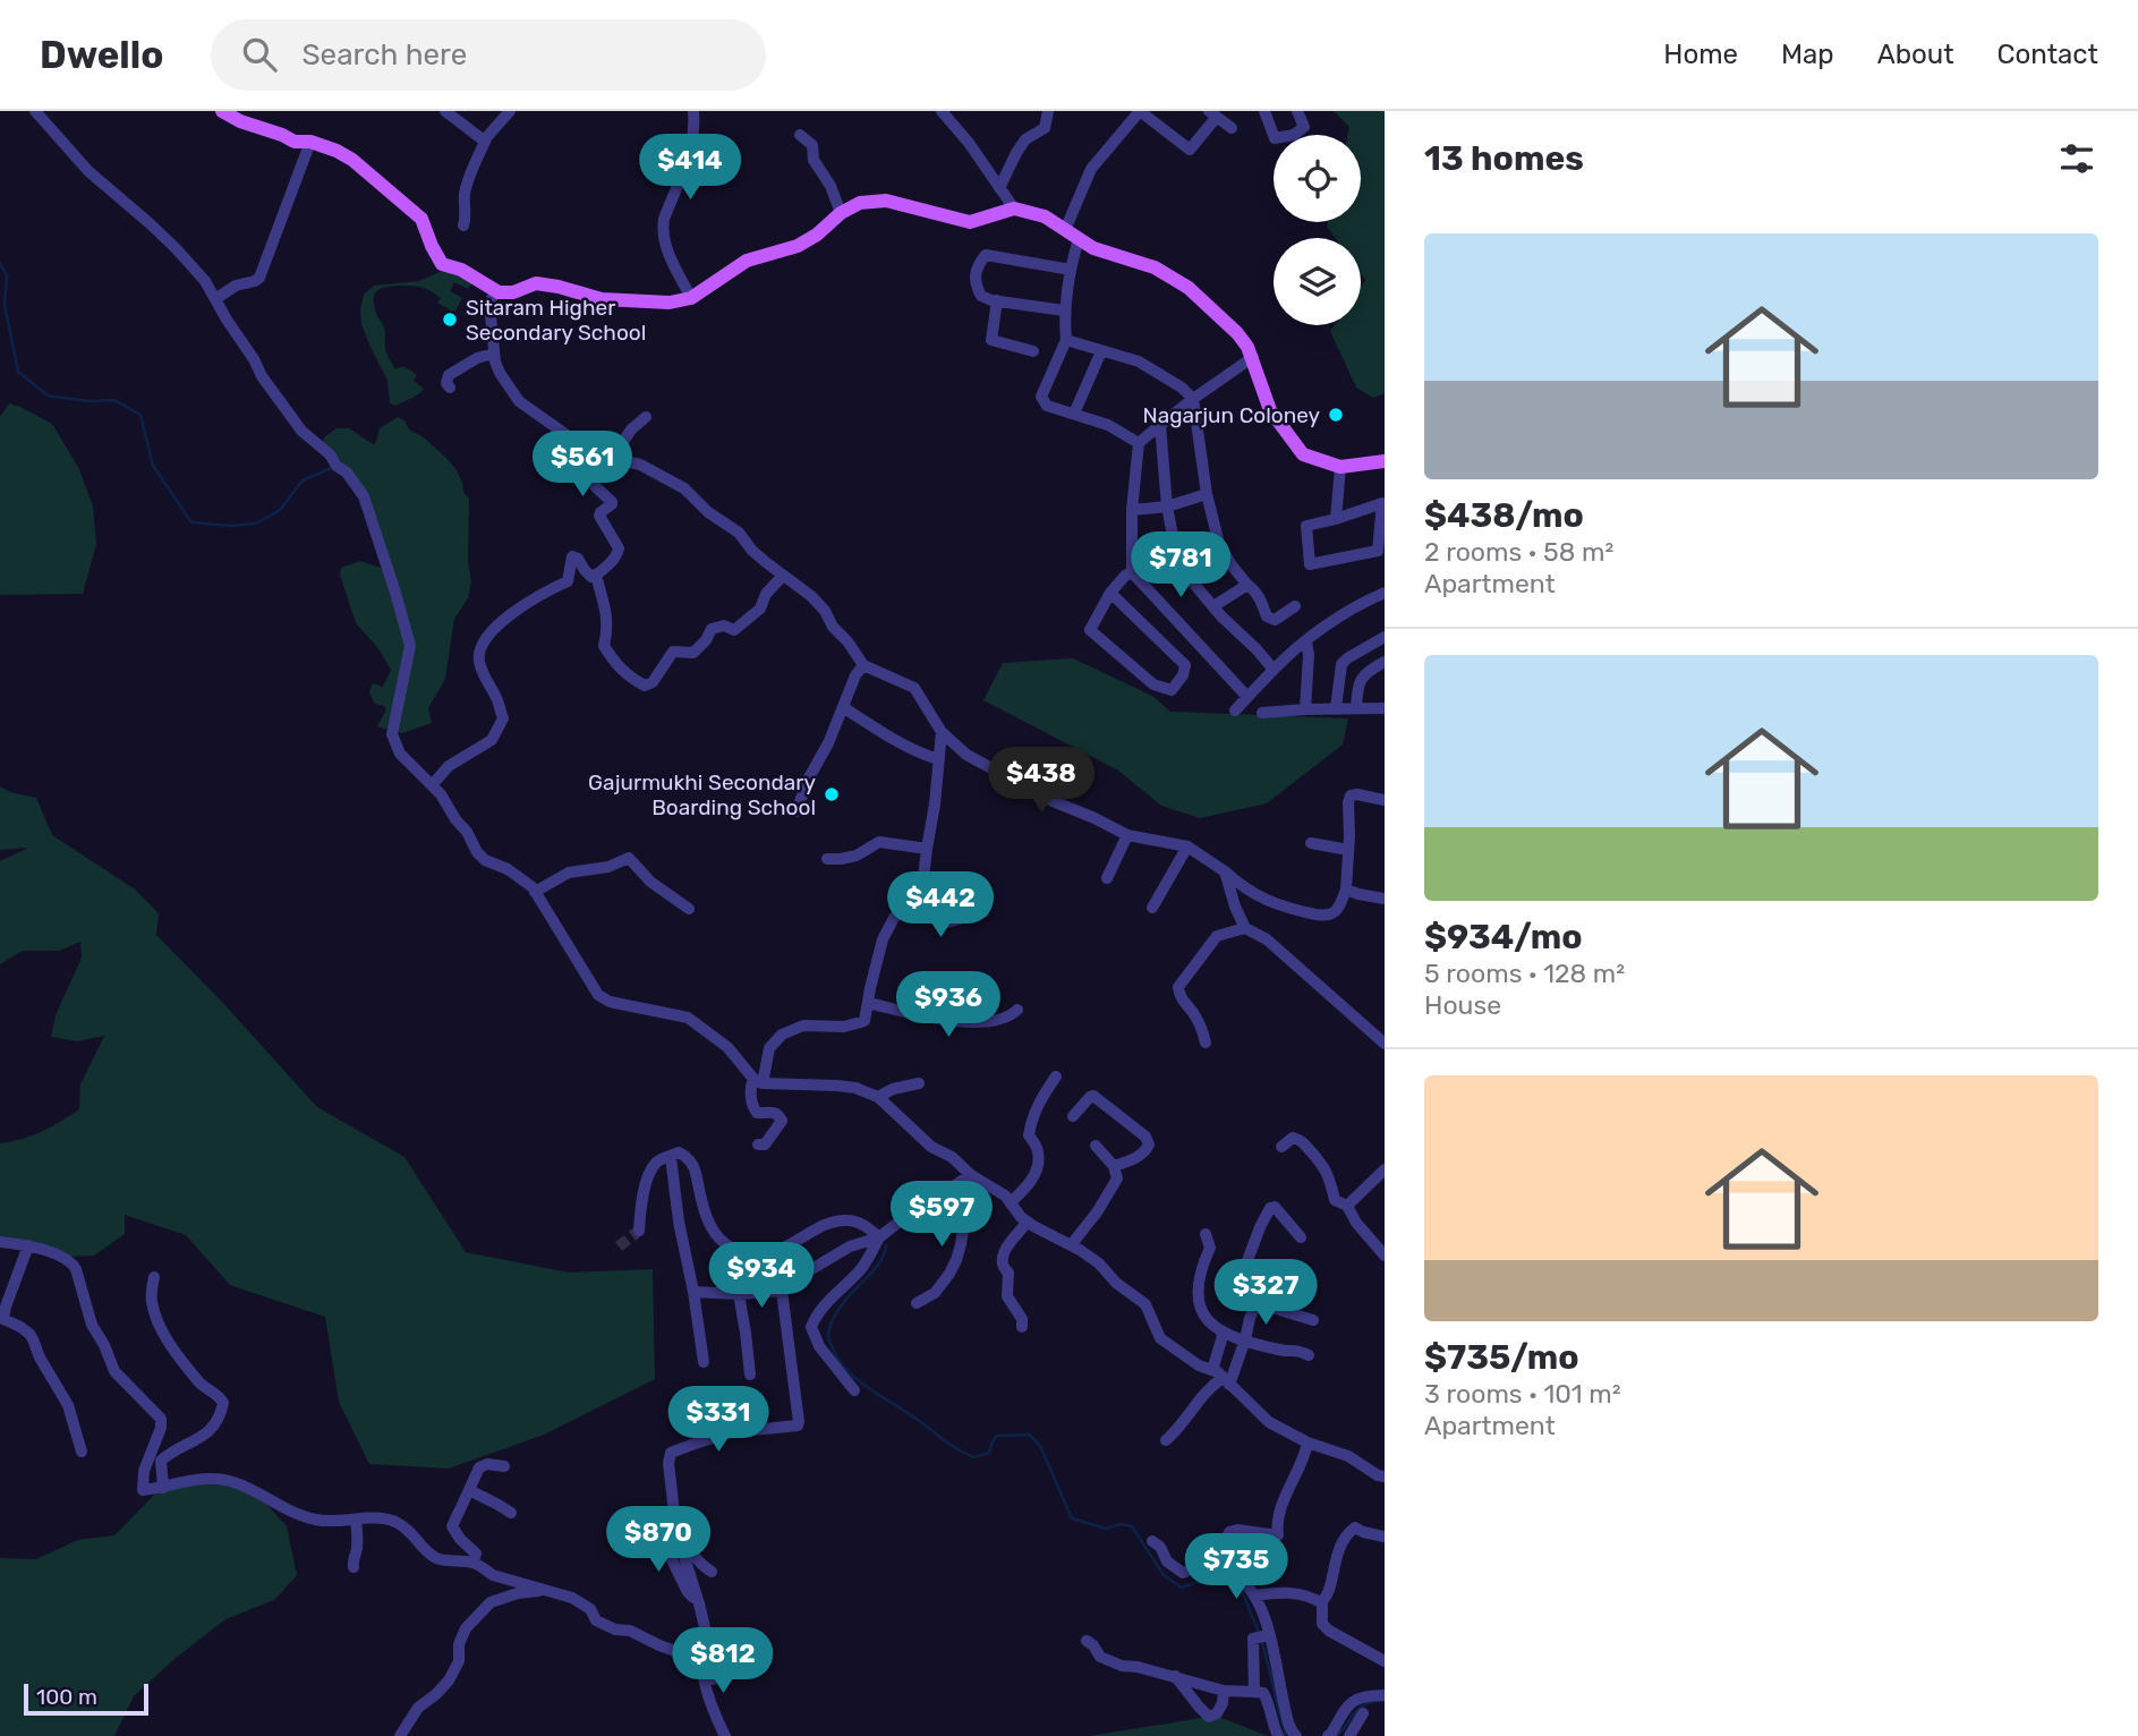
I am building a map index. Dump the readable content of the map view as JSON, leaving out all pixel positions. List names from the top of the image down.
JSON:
{
  "places": ["Sitaram Higher Secondary School", "Nagarjun Coloney", "Gajurmukhi Secondary Boarding School"],
  "scale_bar": "100 m",
  "page": {
    "header": "Dwello",
    "search": "Search here",
    "nav": [
      "Home",
      "Map",
      "About",
      "Contact"
    ],
    "heading": "13 homes",
    "price": [
      "$414",
      "$561",
      "$781",
      "$438",
      "$442",
      "$936",
      "$597",
      "$934",
      "$327",
      "$331",
      "$870",
      "$735",
      "$812"
    ],
    "list": [
      {
        "name": "$438/mo",
        "note": "2 rooms · 58 m² · Apartment"
      },
      {
        "name": "$934/mo",
        "note": "5 rooms · 128 m² · House"
      },
      {
        "name": "$735/mo",
        "note": "3 rooms · 101 m² · Apartment"
      }
    ],
    "scale": "100 m"
  }
}
